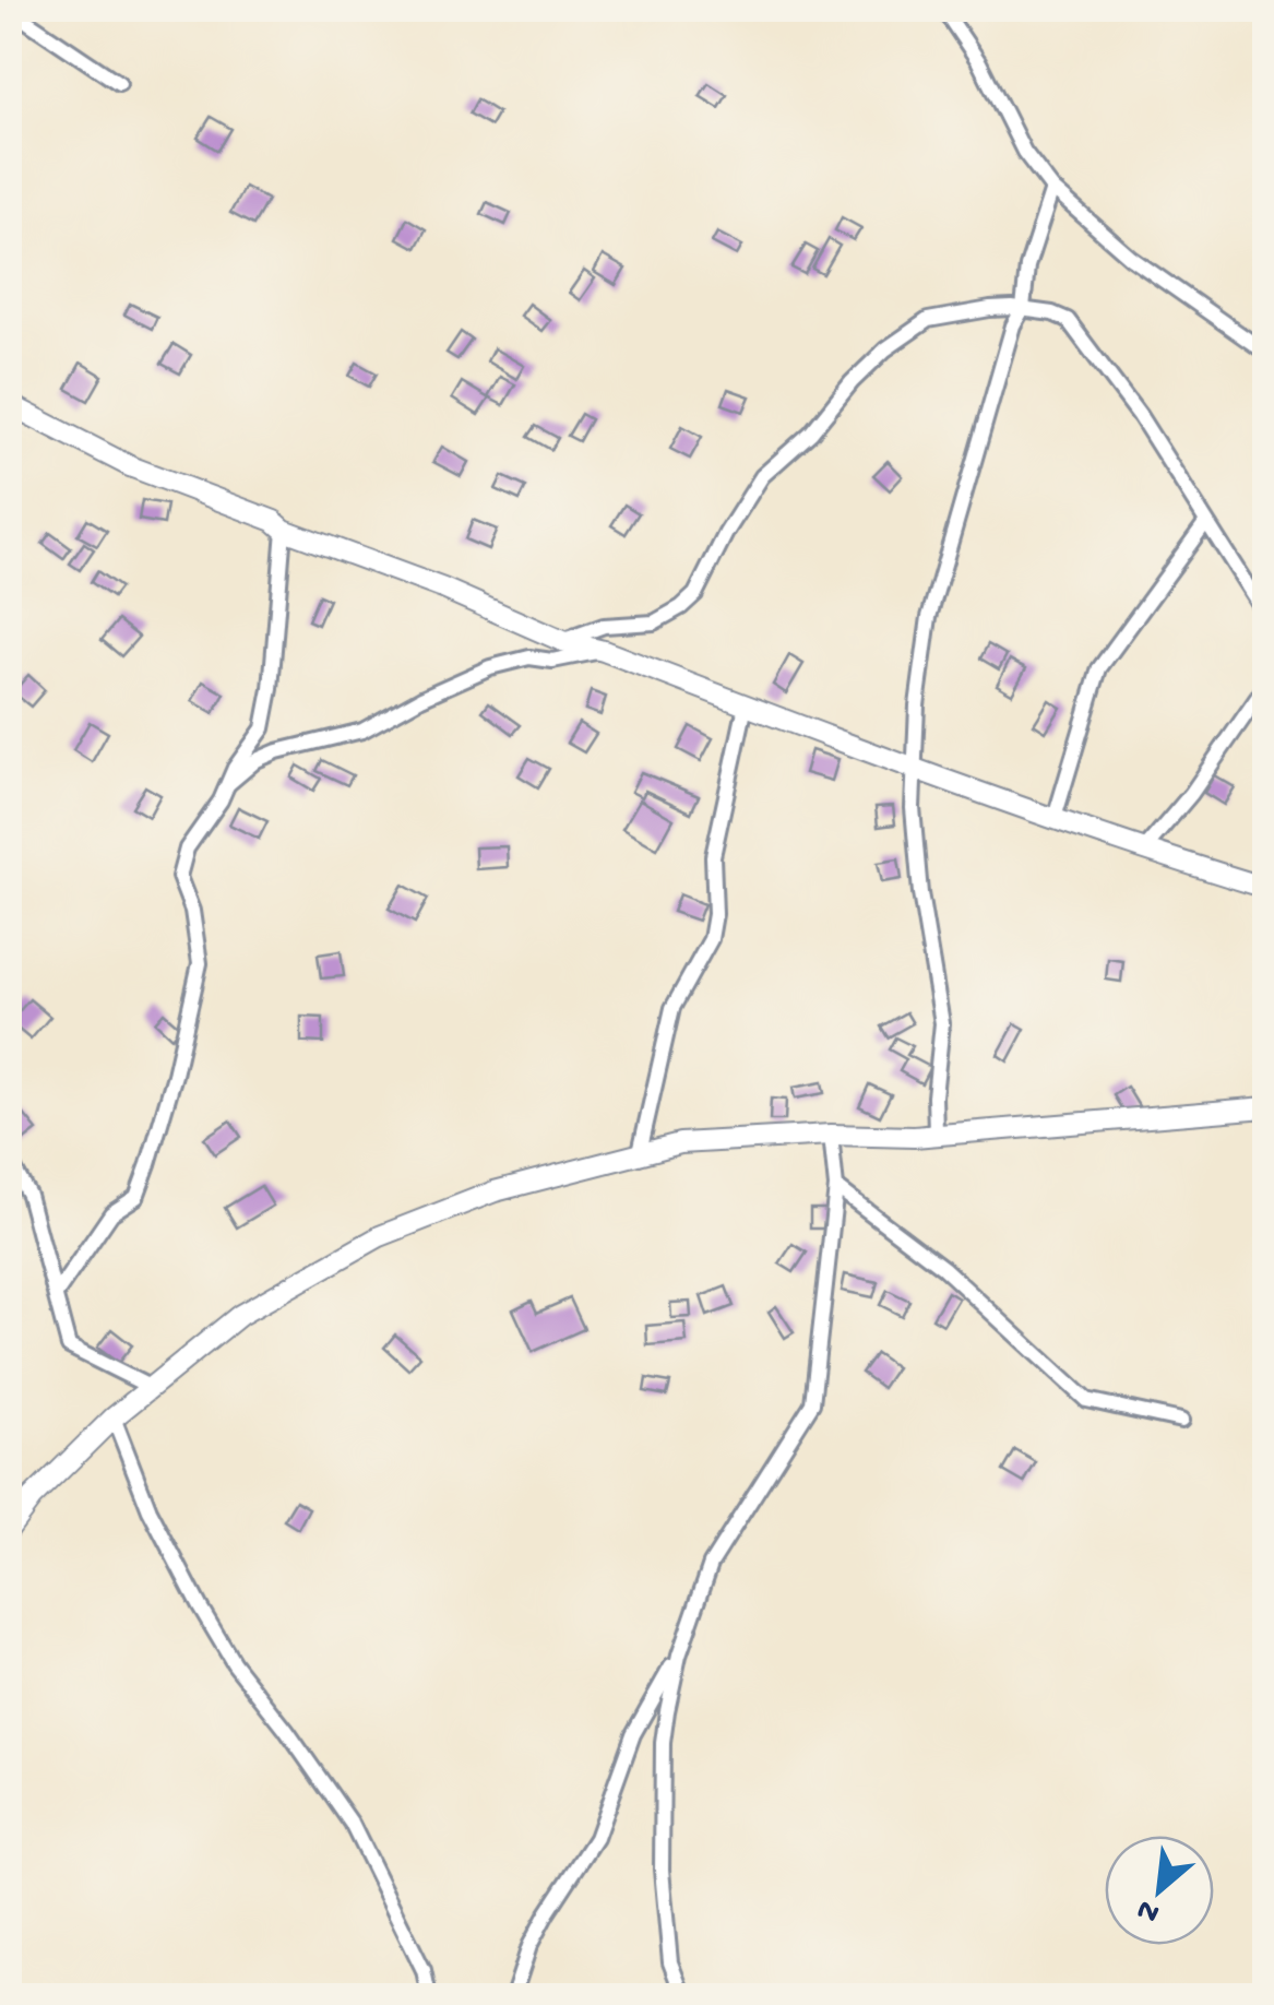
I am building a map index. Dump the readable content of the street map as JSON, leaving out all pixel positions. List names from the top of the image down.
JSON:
{
  "north": "bottom left"
}
